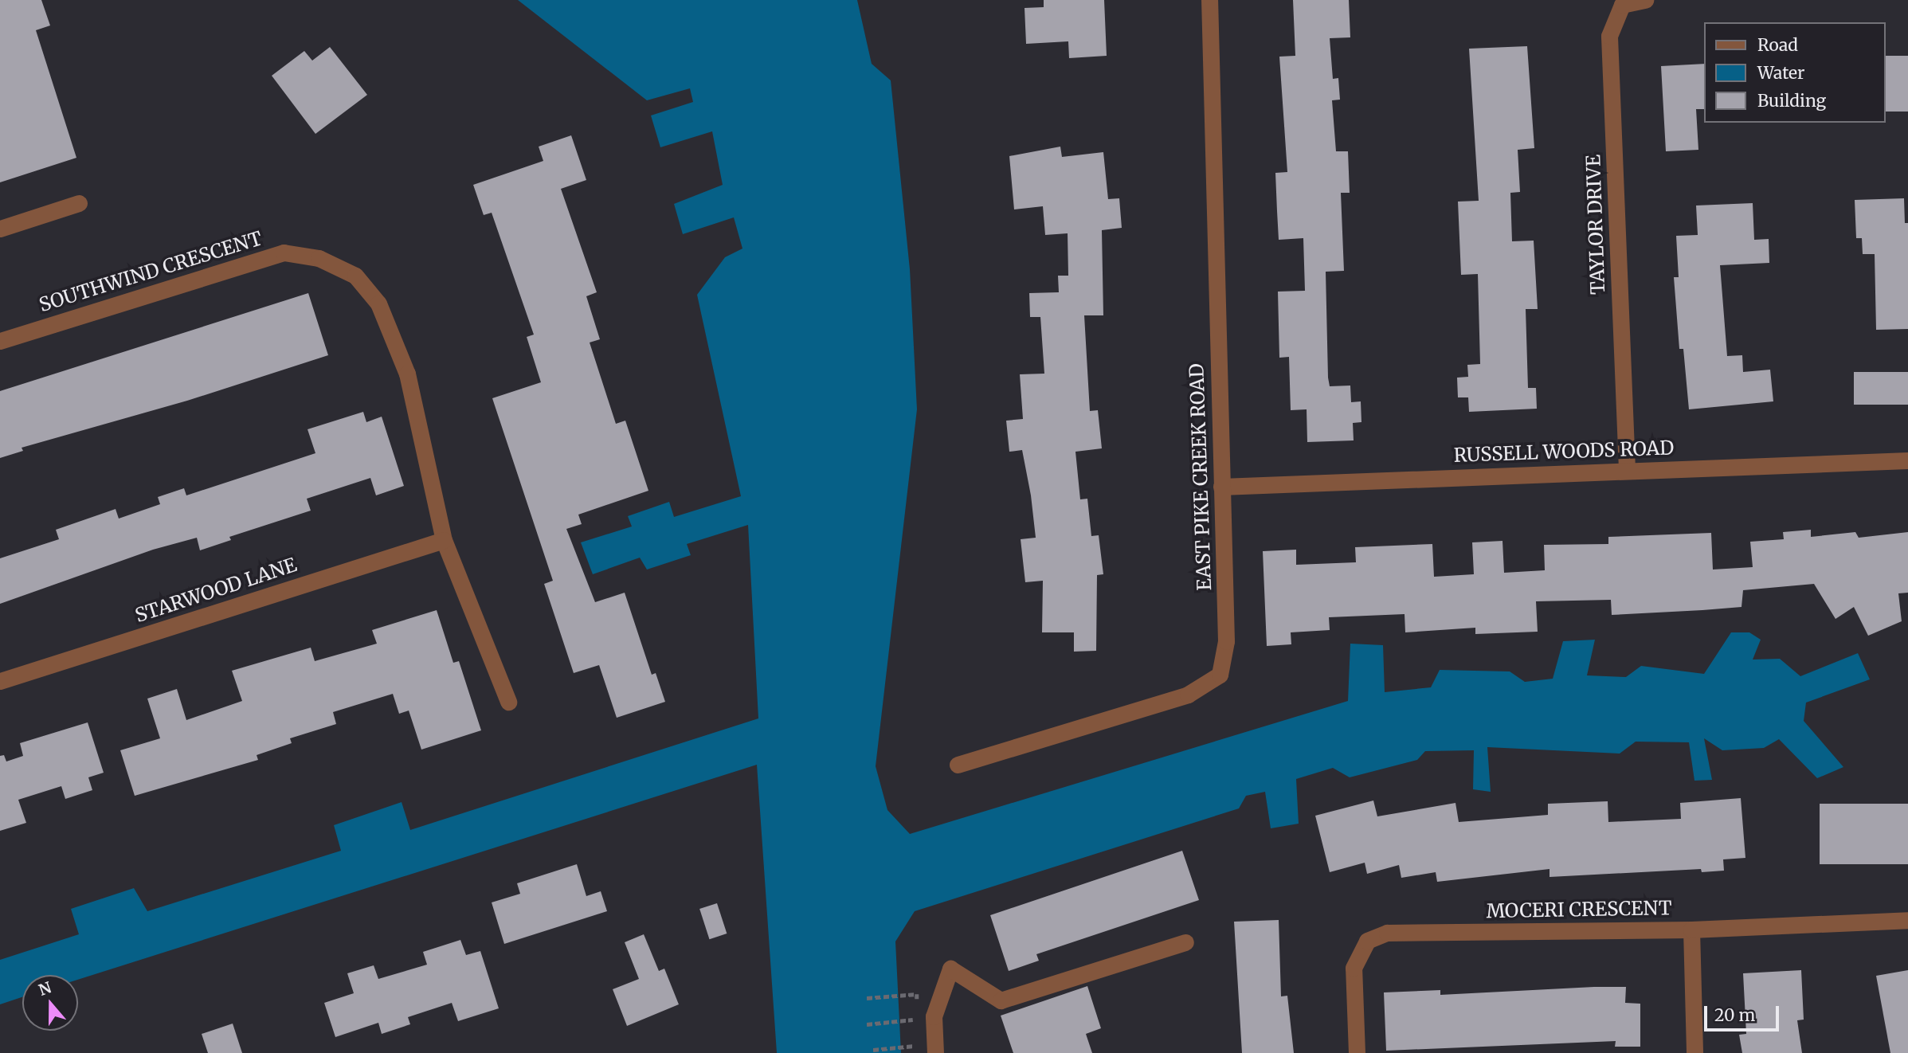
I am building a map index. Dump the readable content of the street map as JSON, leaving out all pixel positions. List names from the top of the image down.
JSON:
{
  "streets": {
    "street": [
      "TAYLOR DRIVE",
      "SOUTHWIND CRESCENT",
      "RUSSELL WOODS ROAD",
      "EAST PIKE CREEK ROAD",
      "STARWOOD LANE",
      "MOCERI CRESCENT"
    ]
  },
  "crossings": [
    ["TAYLOR DRIVE", "RUSSELL WOODS ROAD"],
    ["SOUTHWIND CRESCENT", "STARWOOD LANE"],
    ["RUSSELL WOODS ROAD", "EAST PIKE CREEK ROAD"]
  ],
  "legend": ["Road", "Water", "Building"],
  "scale_bar": "20 m",
  "north": "top"
}
